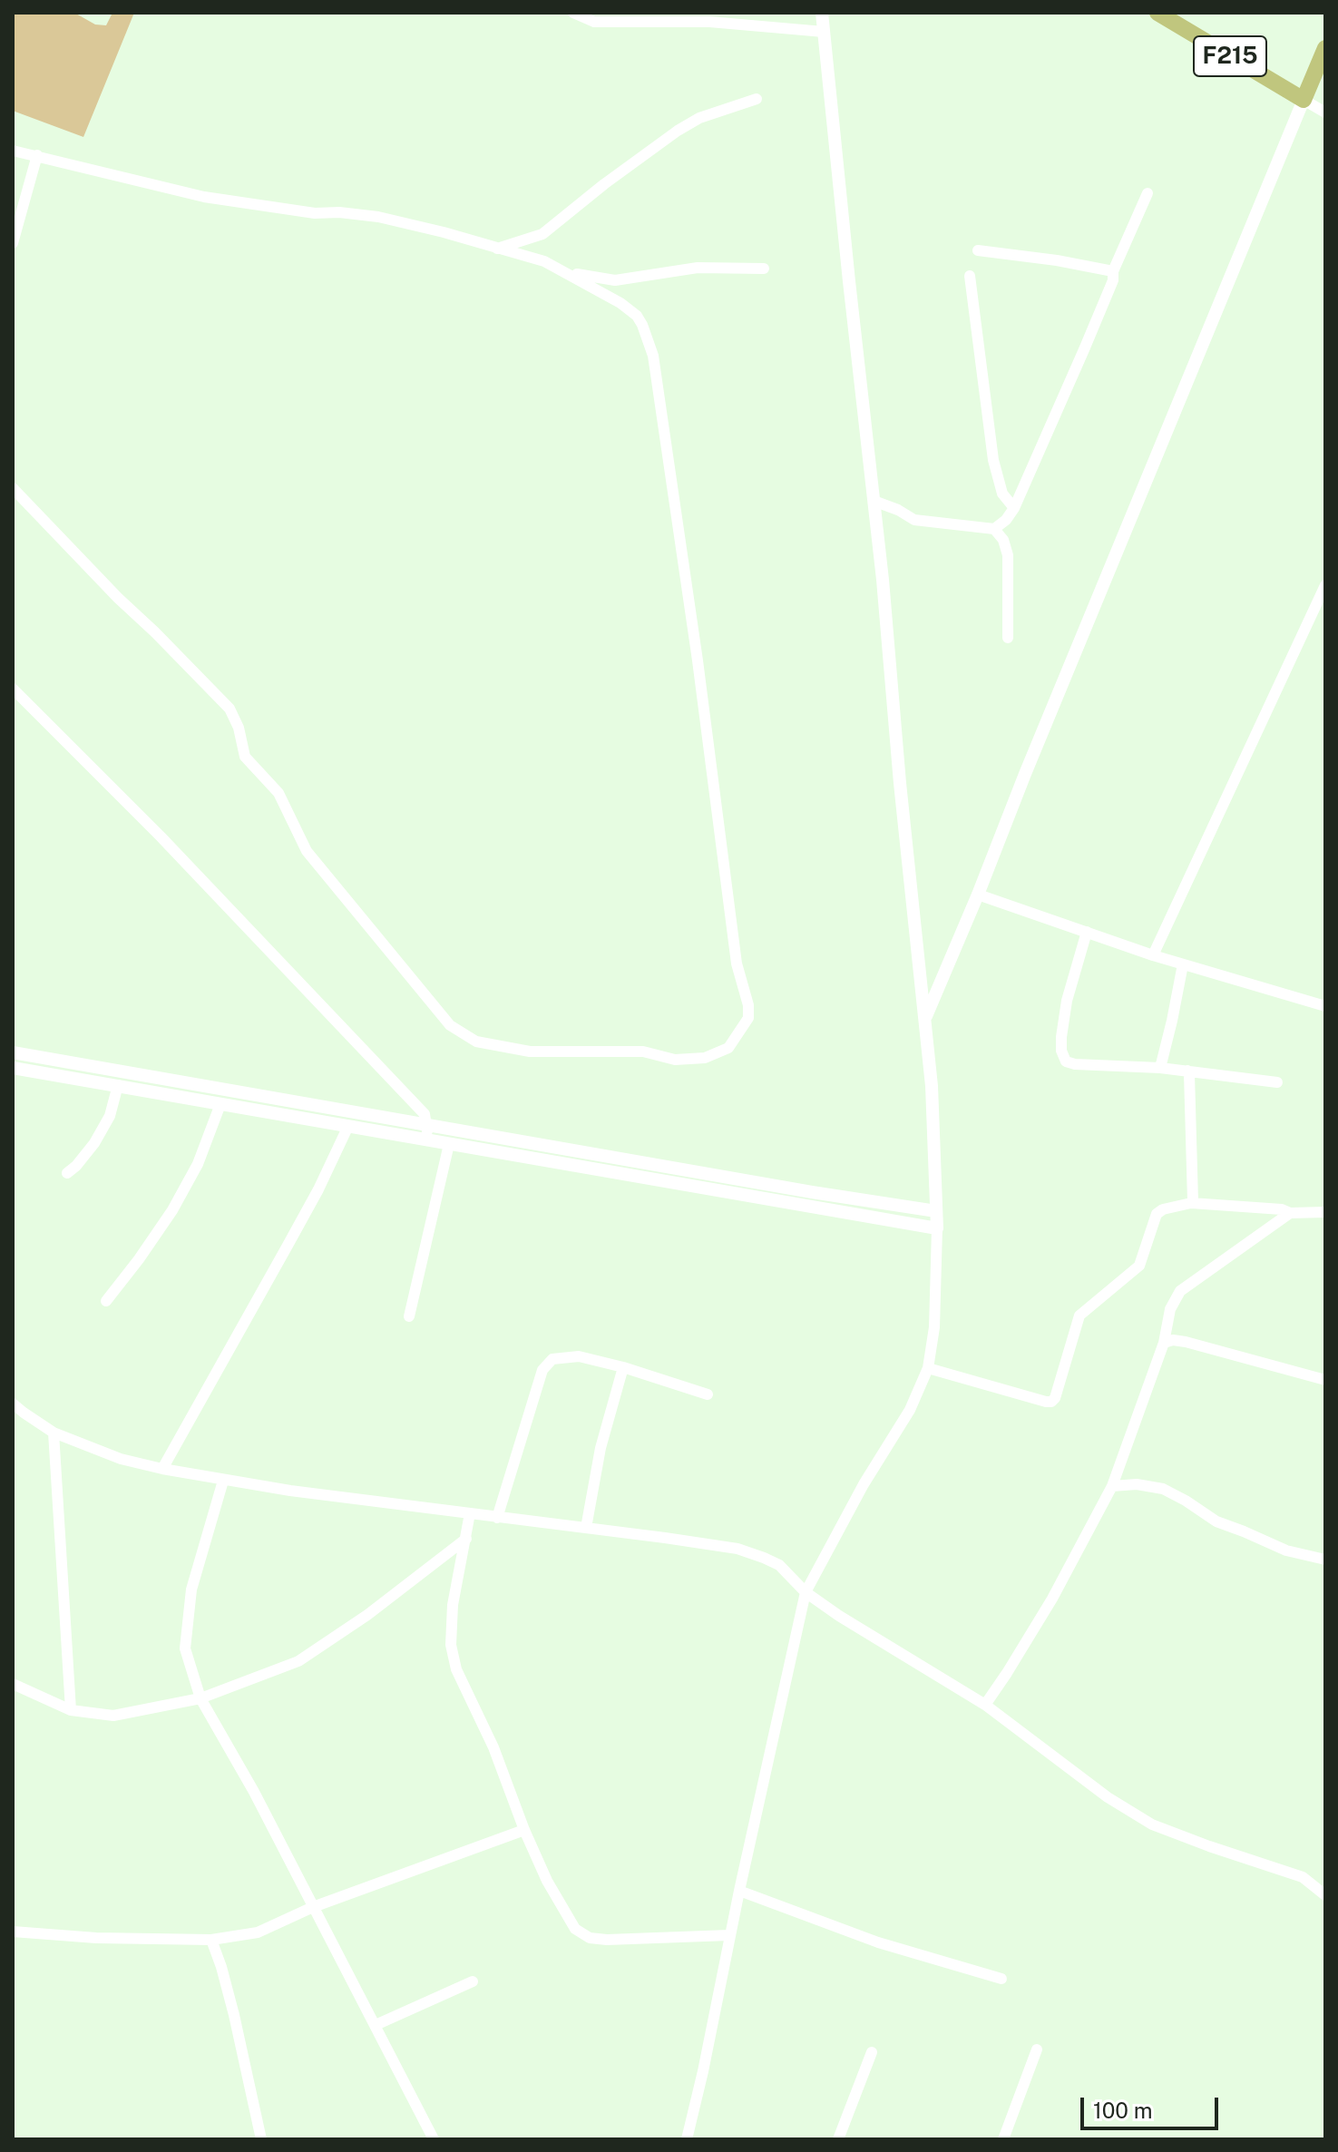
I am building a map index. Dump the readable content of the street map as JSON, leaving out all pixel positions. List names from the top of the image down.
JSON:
{
  "streets": {
    "main road": ["F215"]
  },
  "scale_bar": "100 m"
}
